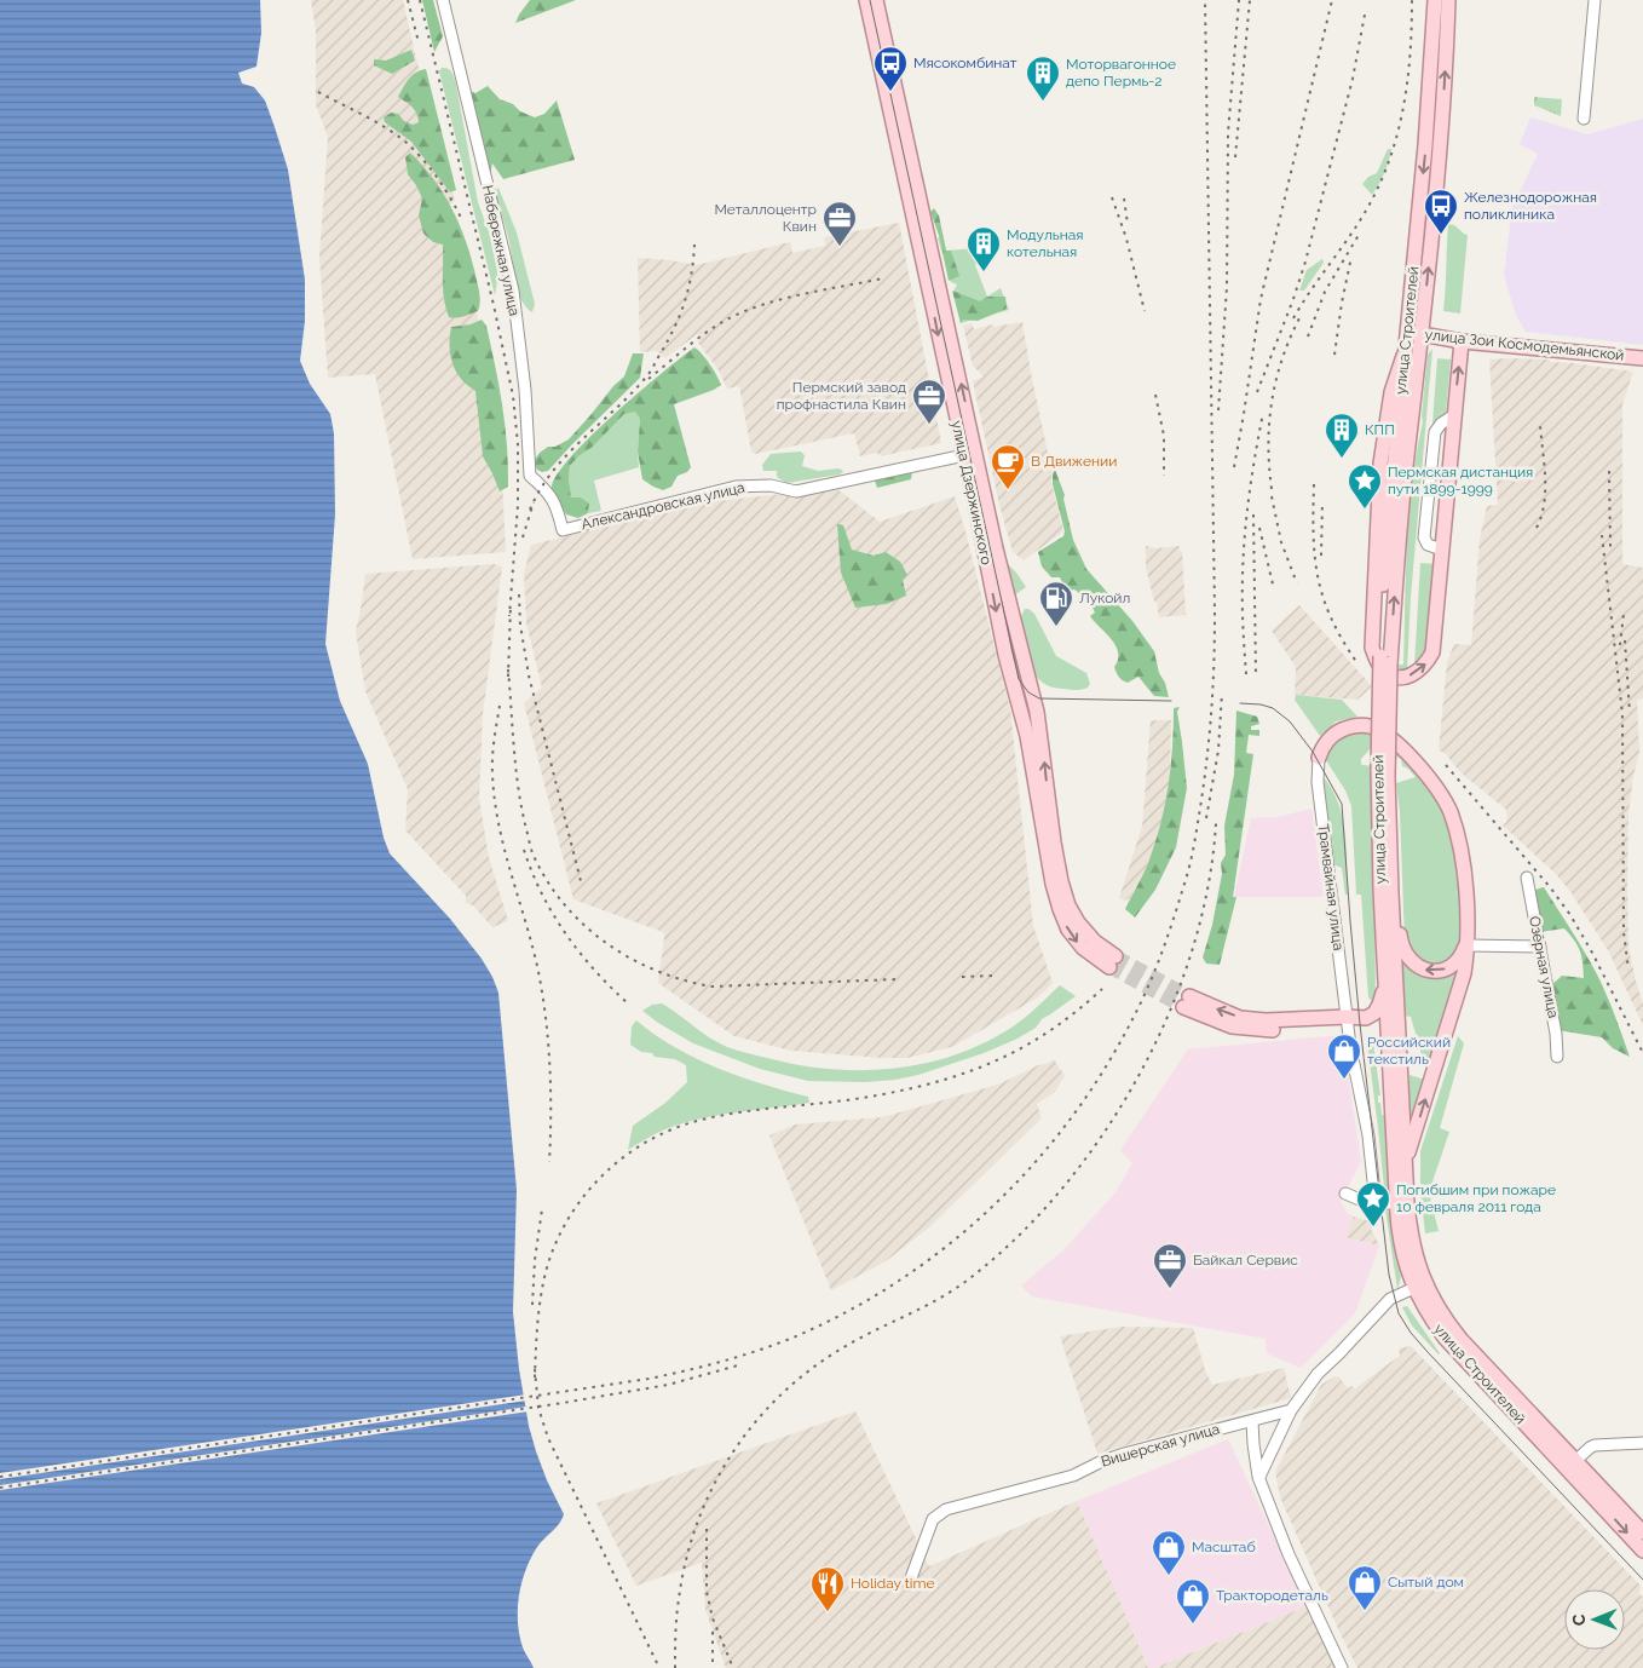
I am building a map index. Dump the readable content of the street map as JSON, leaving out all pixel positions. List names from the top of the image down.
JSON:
{
  "streets": {
    "main road": ["улица Строителей", "улица Зои Космодемьянской", "улица Дзержинского"],
    "street": [
      "Набережная улица",
      "Александровская улица",
      "Трамвайная улица",
      "Озёрная улица",
      "Вишерская улица"
    ]
  },
  "crossings": [
    ["Набережная улица", "Александровская улица"],
    ["улица Строителей", "улица Зои Космодемьянской"],
    ["улица Дзержинского", "Александровская улица"]
  ],
  "places": {
    "bus stop": ["Мясокомбинат", "Железнодорожная поликлиника"],
    "building": ["Моторвагонное депо Пермь-2", "Модульная котельная", "КПП"],
    "office": ["Металлоцентр Квин", "Пермский завод профнастила Квин", "Байкал Сервис"],
    "cafe": ["В Движении"],
    "place": ["Пермская дистанция пути 1899-1999", "Погибшим при пожаре 10 февраля 2011 года"],
    "fuel station": ["Лукойл"],
    "shop": [
      "Российский текстиль",
      "Масштаб",
      "Сытый дом",
      "Трактородеталь"
    ],
    "restaurant": ["Holiday time"]
  },
  "north": "left"
}
